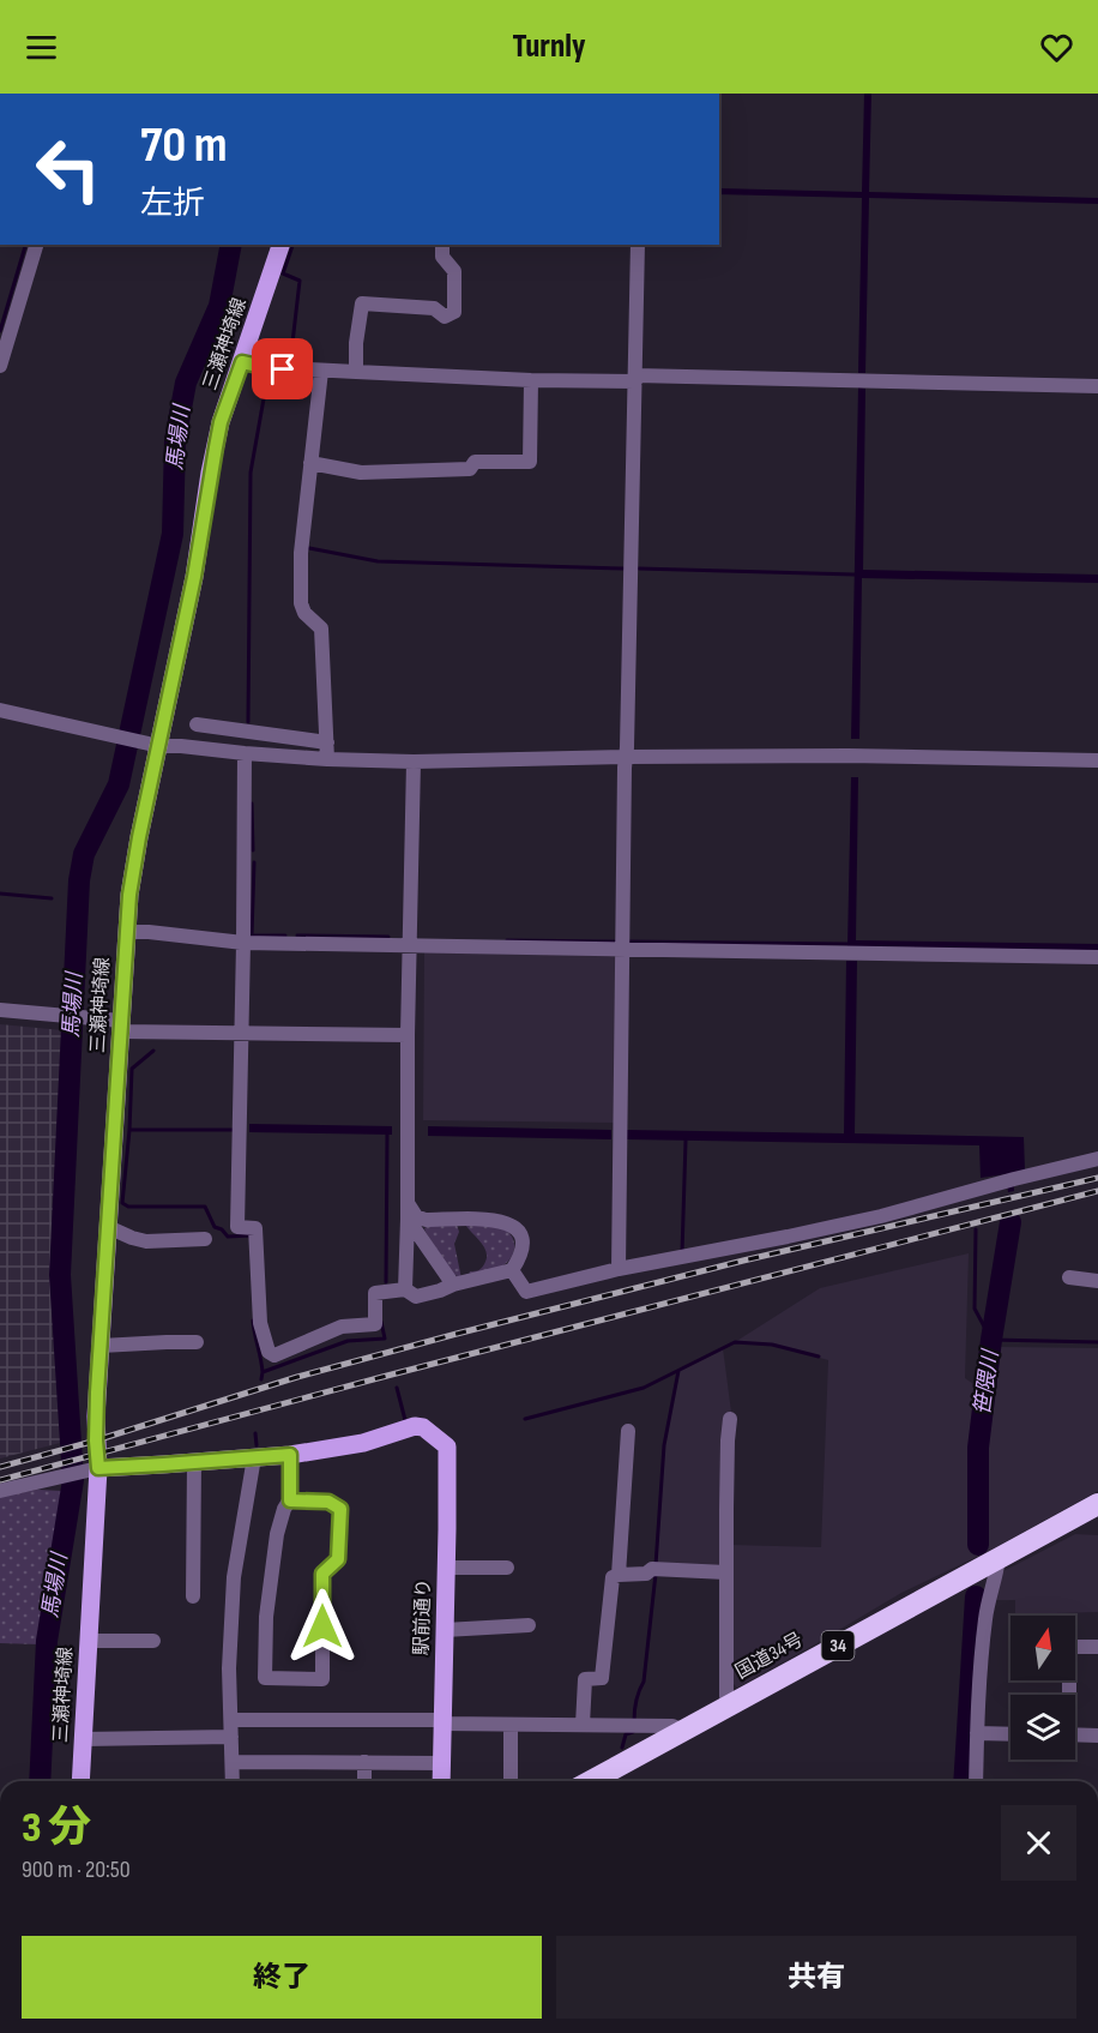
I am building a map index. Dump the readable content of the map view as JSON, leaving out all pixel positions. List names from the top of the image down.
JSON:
{
  "streets": {
    "highway": ["34", "国道34号"],
    "main road": ["三瀬神埼線", "駅前通り"]
  },
  "water": ["馬場川", "笹隈川"],
  "north": "top",
  "page": {
    "header": "Turnly",
    "turn": ["70 m", "左折"],
    "heading": ["3 分", "900 m · 20:50"],
    "buttons": ["終了", "共有"]
  }
}
